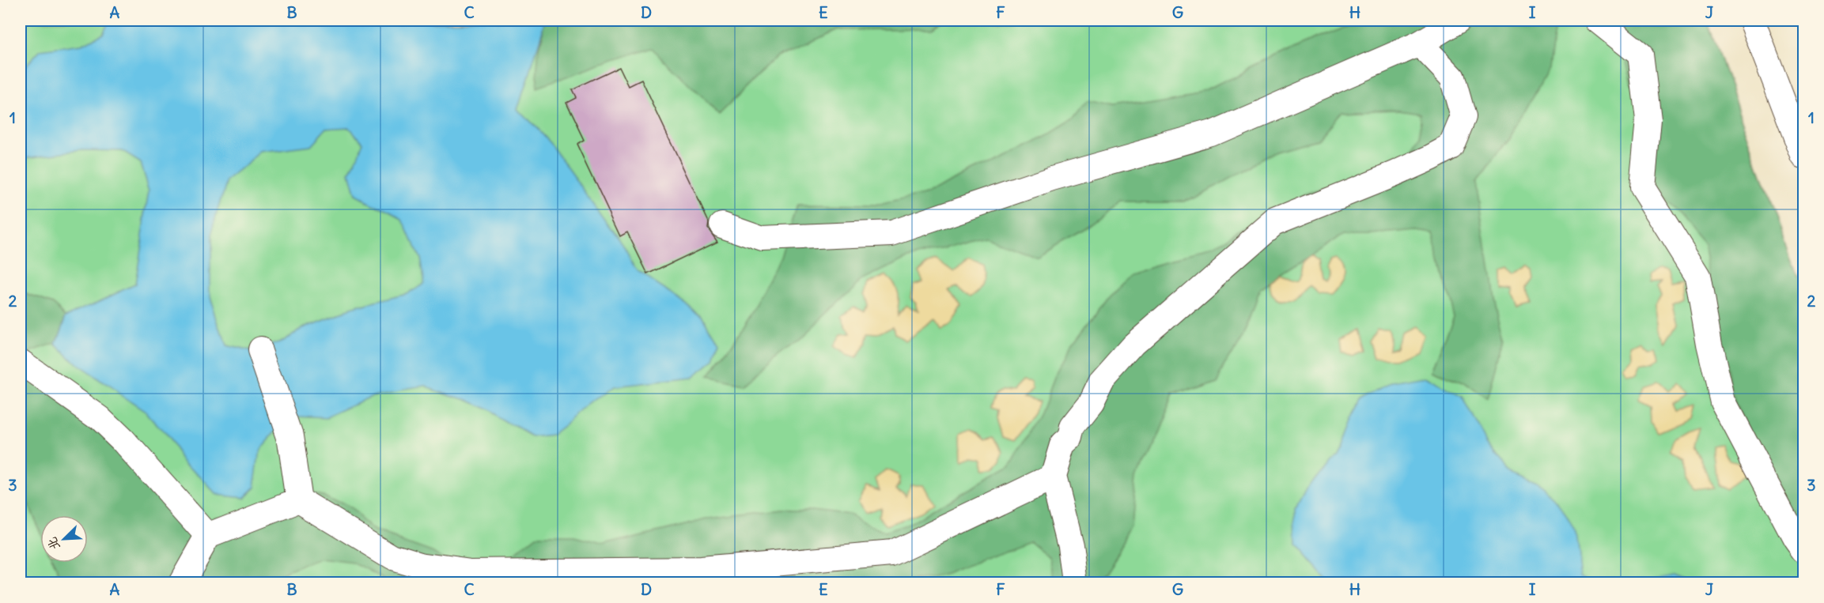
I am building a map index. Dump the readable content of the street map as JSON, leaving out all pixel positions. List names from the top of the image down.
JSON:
{
  "north": "bottom left",
  "grid": {
    "columns": [
      "A",
      "B",
      "C",
      "D",
      "E",
      "F",
      "G",
      "H",
      "I",
      "J"
    ],
    "rows": ["1", "2", "3"]
  }
}
